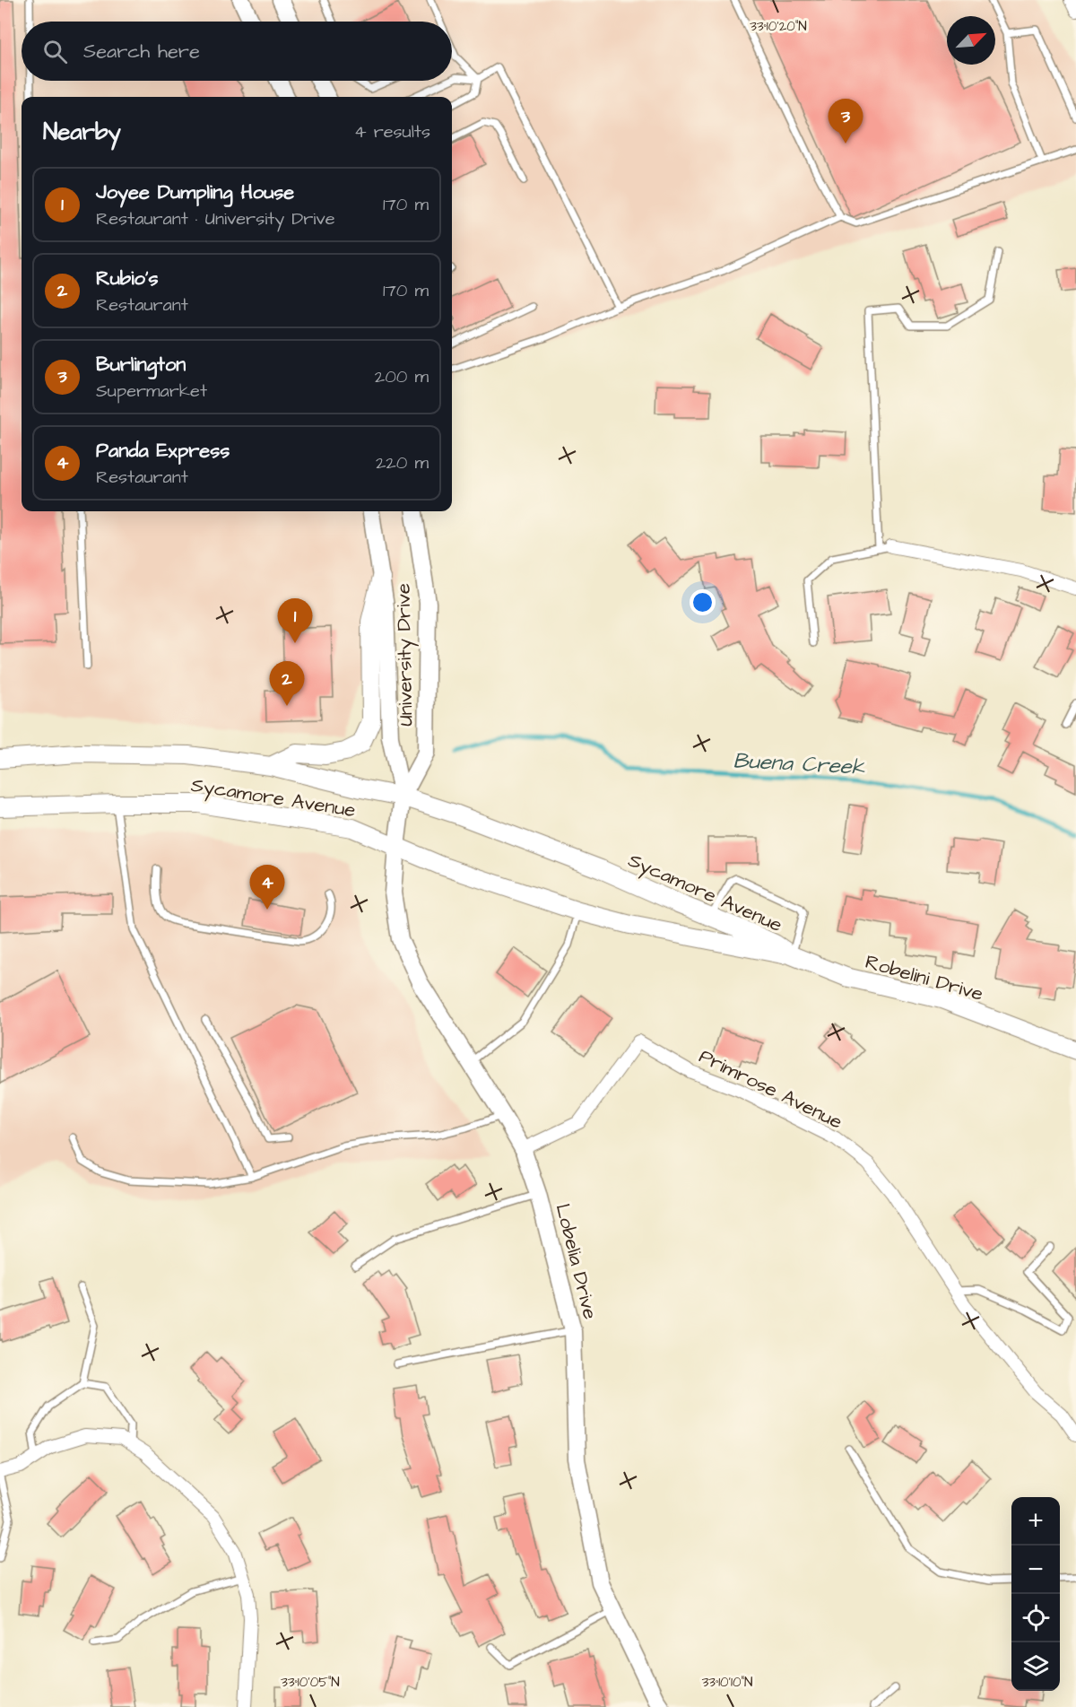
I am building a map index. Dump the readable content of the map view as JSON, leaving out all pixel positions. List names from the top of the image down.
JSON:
{
  "streets": {
    "main road": ["Sycamore Avenue", "Robelini Drive"],
    "street": ["University Drive", "Primrose Avenue", "Lobelia Drive"]
  },
  "crossings": [
    ["University Drive", "Sycamore Avenue"],
    ["University Drive", "Lobelia Drive"],
    ["Sycamore Avenue", "Robelini Drive"],
    ["Sycamore Avenue", "Lobelia Drive"],
    ["Primrose Avenue", "Lobelia Drive"]
  ],
  "water": ["Buena Creek"],
  "north": "top right",
  "page": {
    "search": "Search here",
    "heading": ["Nearby", "4 results"],
    "pins": [
      "3",
      "1",
      "2",
      "4"
    ],
    "list": [
      {
        "mark": "1",
        "name": "Joyee Dumpling House",
        "note": "Restaurant · University Drive",
        "value": "170 m"
      },
      {
        "mark": "2",
        "name": "Rubio's",
        "note": "Restaurant",
        "value": "170 m"
      },
      {
        "mark": "3",
        "name": "Burlington",
        "note": "Supermarket",
        "value": "200 m"
      },
      {
        "mark": "4",
        "name": "Panda Express",
        "note": "Restaurant",
        "value": "220 m"
      }
    ],
    "map_buttons": ["+", "−"]
  },
  "coordinates": ["33°10'20\"N", "33°10'05\"N", "33°10'10\"N"]
}
